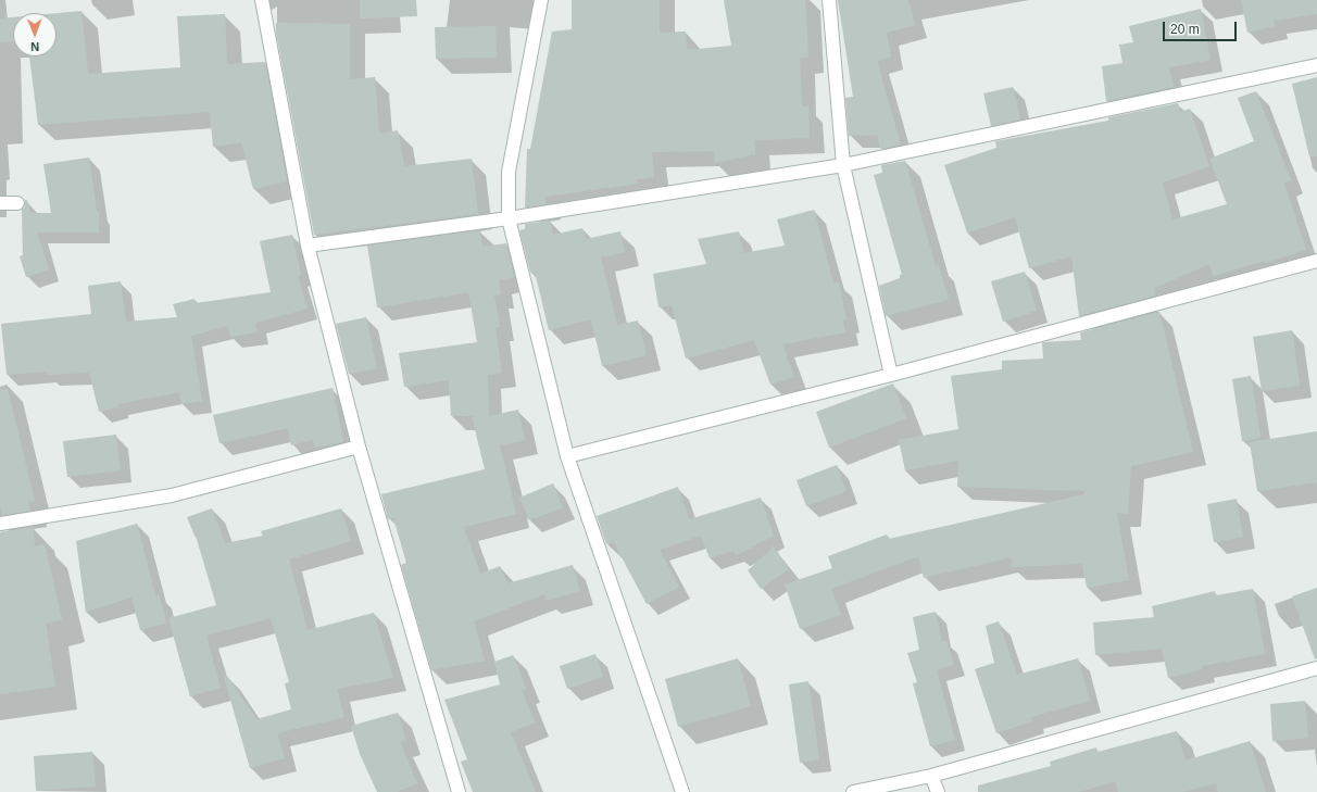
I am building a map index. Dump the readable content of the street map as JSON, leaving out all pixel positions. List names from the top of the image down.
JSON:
{
  "scale_bar": "20 m",
  "north": "bottom"
}
